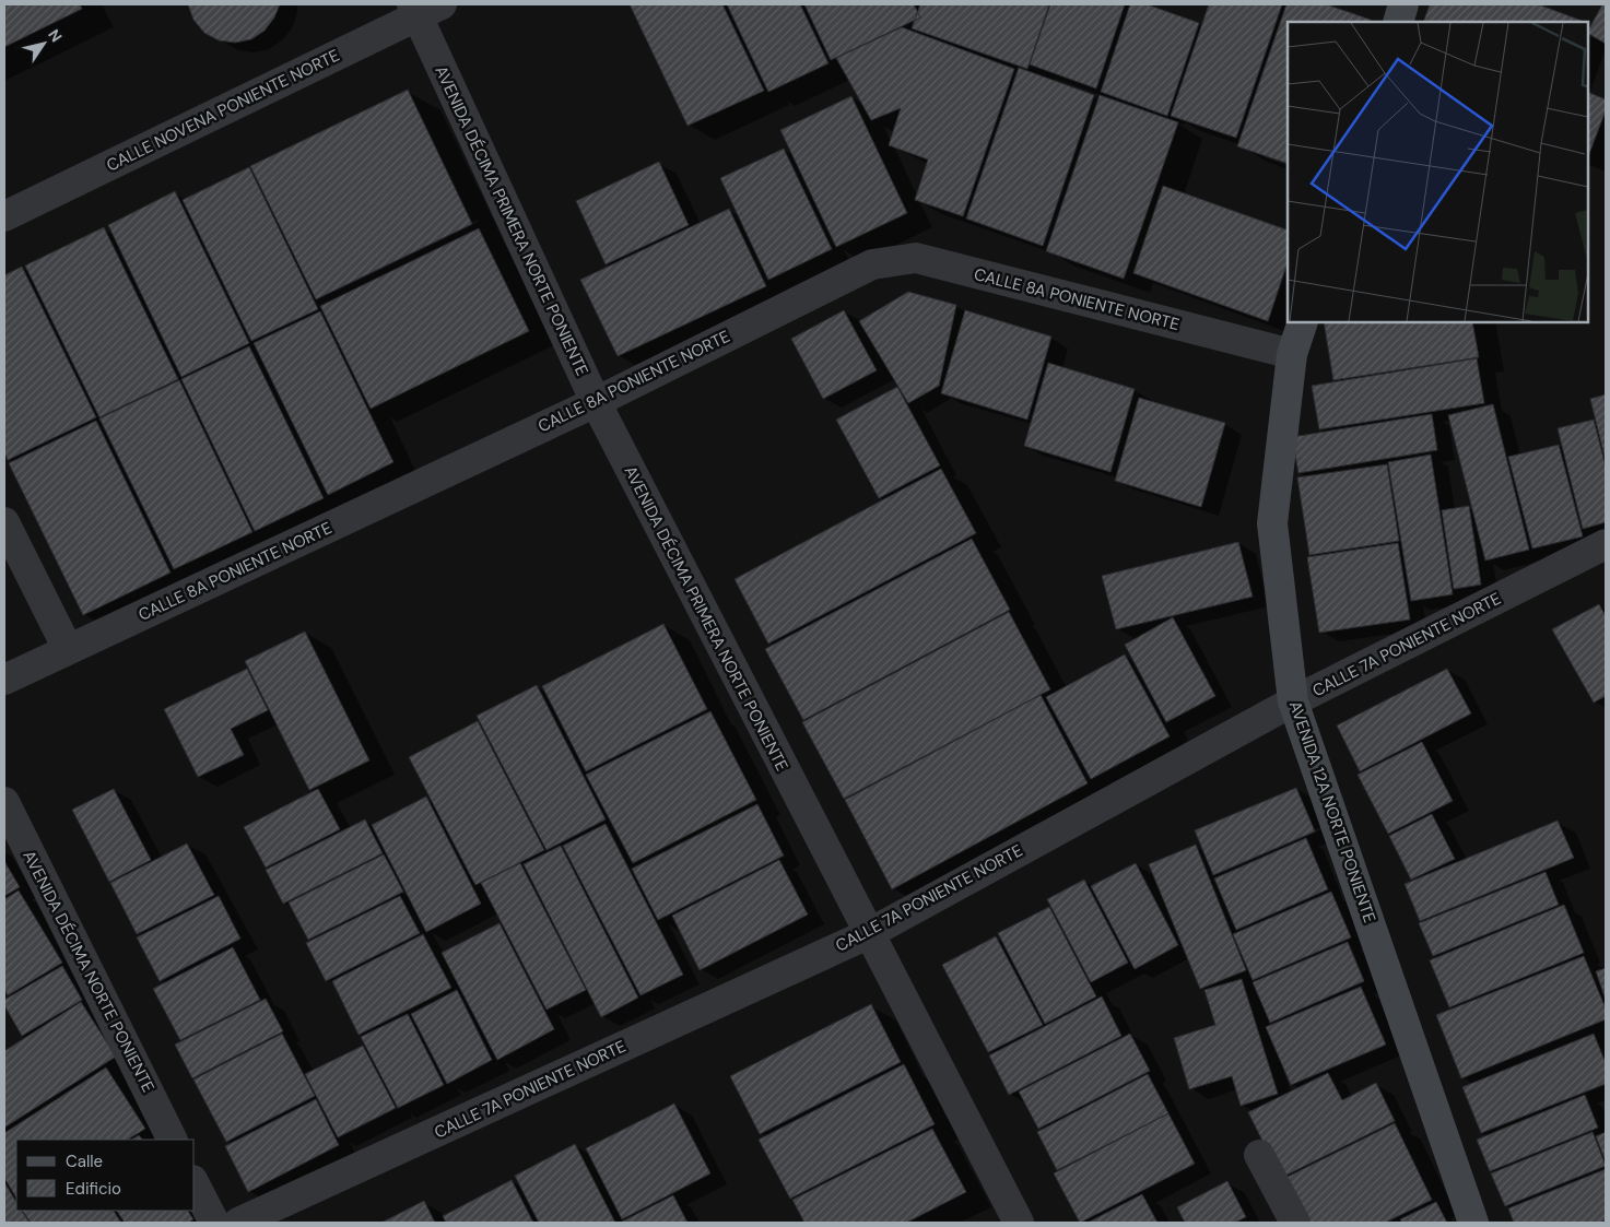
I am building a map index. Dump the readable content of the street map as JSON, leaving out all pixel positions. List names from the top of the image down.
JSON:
{
  "streets": {
    "street": [
      "CALLE NOVENA PONIENTE NORTE",
      "AVENIDA DÉCIMA PRIMERA NORTE PONIENTE",
      "CALLE 8A PONIENTE NORTE",
      "CALLE 7A PONIENTE NORTE",
      "AVENIDA 12A NORTE PONIENTE",
      "AVENIDA DÉCIMA NORTE PONIENTE"
    ]
  },
  "crossings": [
    ["CALLE NOVENA PONIENTE NORTE", "AVENIDA DÉCIMA PRIMERA NORTE PONIENTE"],
    ["AVENIDA DÉCIMA PRIMERA NORTE PONIENTE", "CALLE 8A PONIENTE NORTE"],
    ["AVENIDA DÉCIMA PRIMERA NORTE PONIENTE", "CALLE 7A PONIENTE NORTE"],
    ["CALLE 8A PONIENTE NORTE", "AVENIDA 12A NORTE PONIENTE"],
    ["CALLE 7A PONIENTE NORTE", "AVENIDA 12A NORTE PONIENTE"]
  ],
  "legend": ["Calle", "Edificio"],
  "north": "top right"
}
